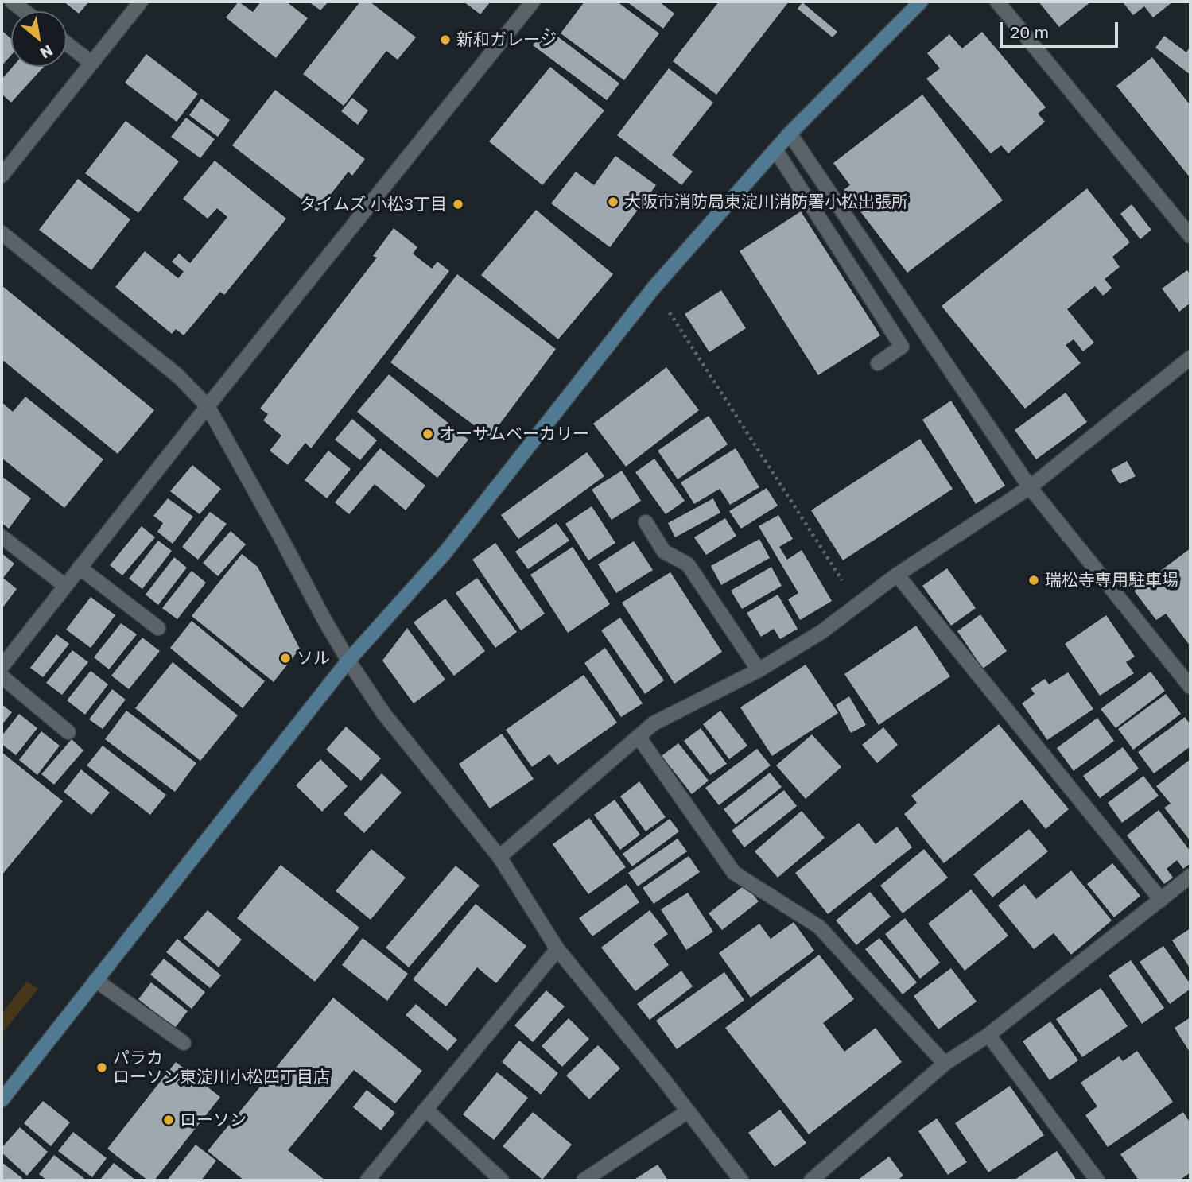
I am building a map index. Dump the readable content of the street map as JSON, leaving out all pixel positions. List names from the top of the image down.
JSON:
{
  "places": [
    "新和ガレージ",
    "大阪市消防局東淀川消防署小松出張所",
    "タイムズ 小松3丁目",
    "オーサムベーカリー",
    "瑞松寺専用駐車場",
    "ソル",
    "パラカ ローソン東淀川小松四丁目店",
    "ローソン"
  ],
  "scale_bar": "20 m",
  "north": "bottom right"
}
